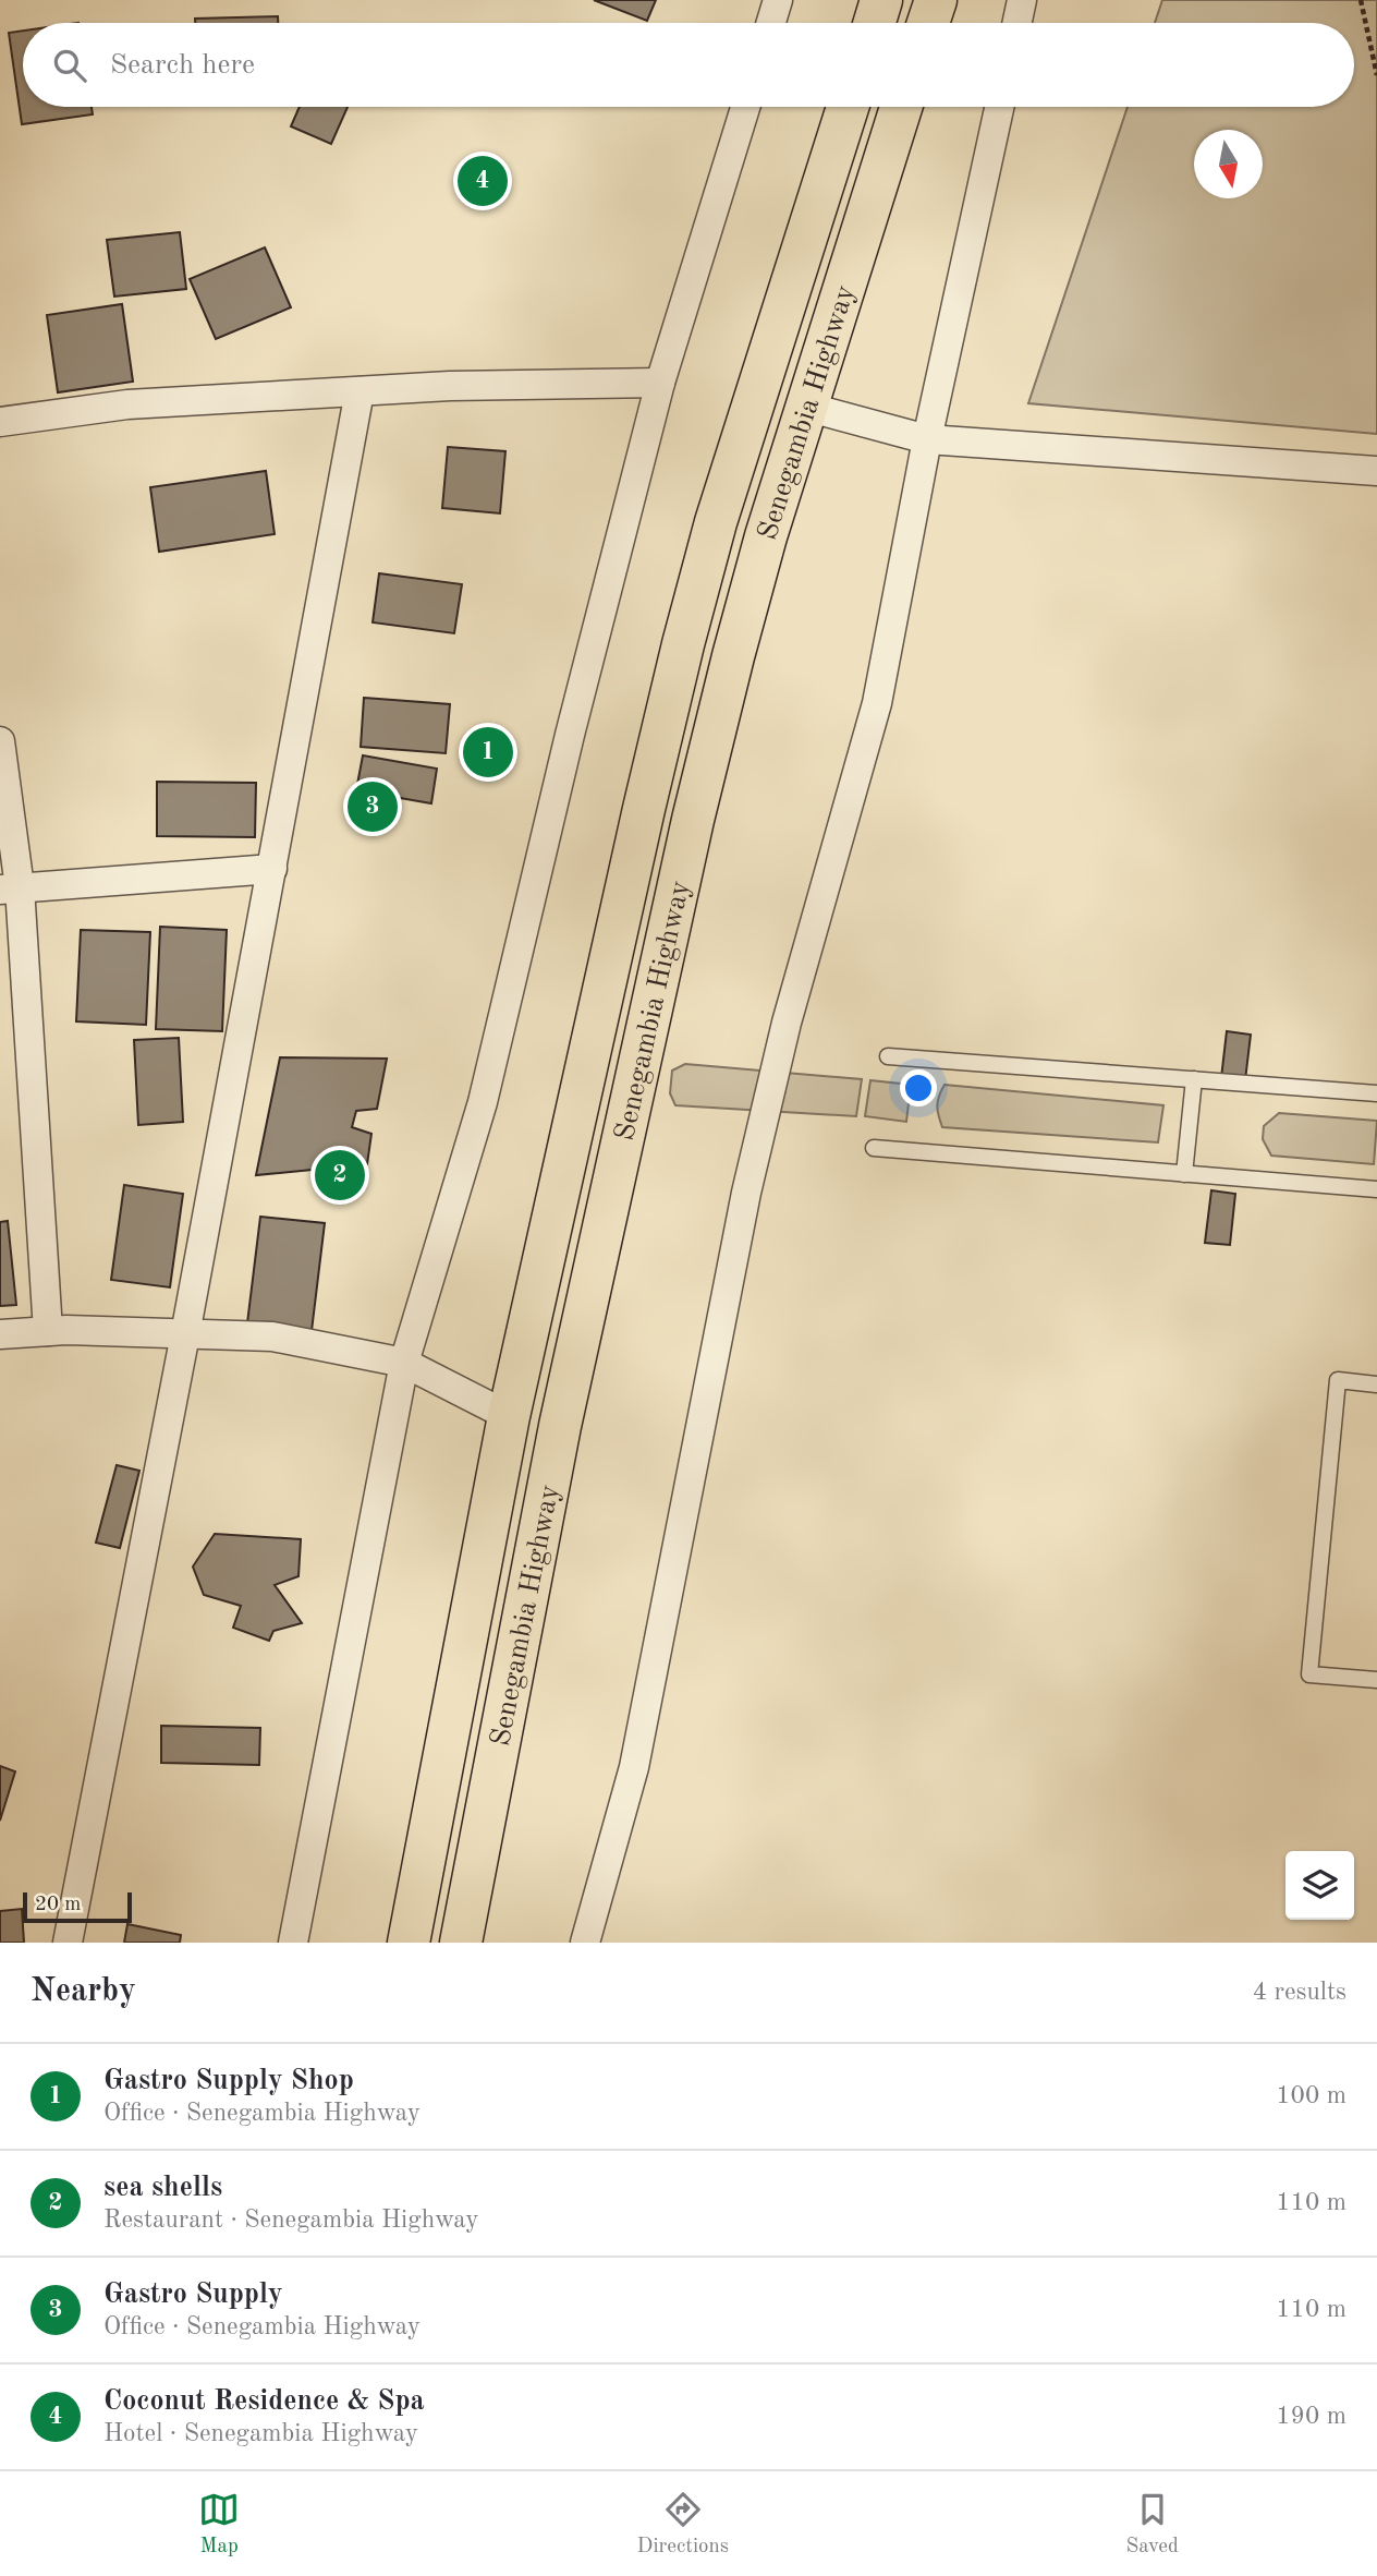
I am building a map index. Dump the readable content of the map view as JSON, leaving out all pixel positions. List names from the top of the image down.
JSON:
{
  "streets": {
    "main road": ["Senegambia Highway"]
  },
  "scale_bar": "20 m",
  "north": "bottom",
  "page": {
    "search": "Search here",
    "pins": [
      "4",
      "1",
      "3",
      "2"
    ],
    "scale": "20 m",
    "heading": ["Nearby", "4 results"],
    "list": [
      {
        "mark": "1",
        "name": "Gastro Supply Shop",
        "note": "Office · Senegambia Highway",
        "value": "100 m"
      },
      {
        "mark": "2",
        "name": "sea shells",
        "note": "Restaurant · Senegambia Highway",
        "value": "110 m"
      },
      {
        "mark": "3",
        "name": "Gastro Supply",
        "note": "Office · Senegambia Highway",
        "value": "110 m"
      },
      {
        "mark": "4",
        "name": "Coconut Residence & Spa",
        "note": "Hotel · Senegambia Highway",
        "value": "190 m"
      }
    ],
    "nav": ["Map", "Directions", "Saved"]
  }
}
